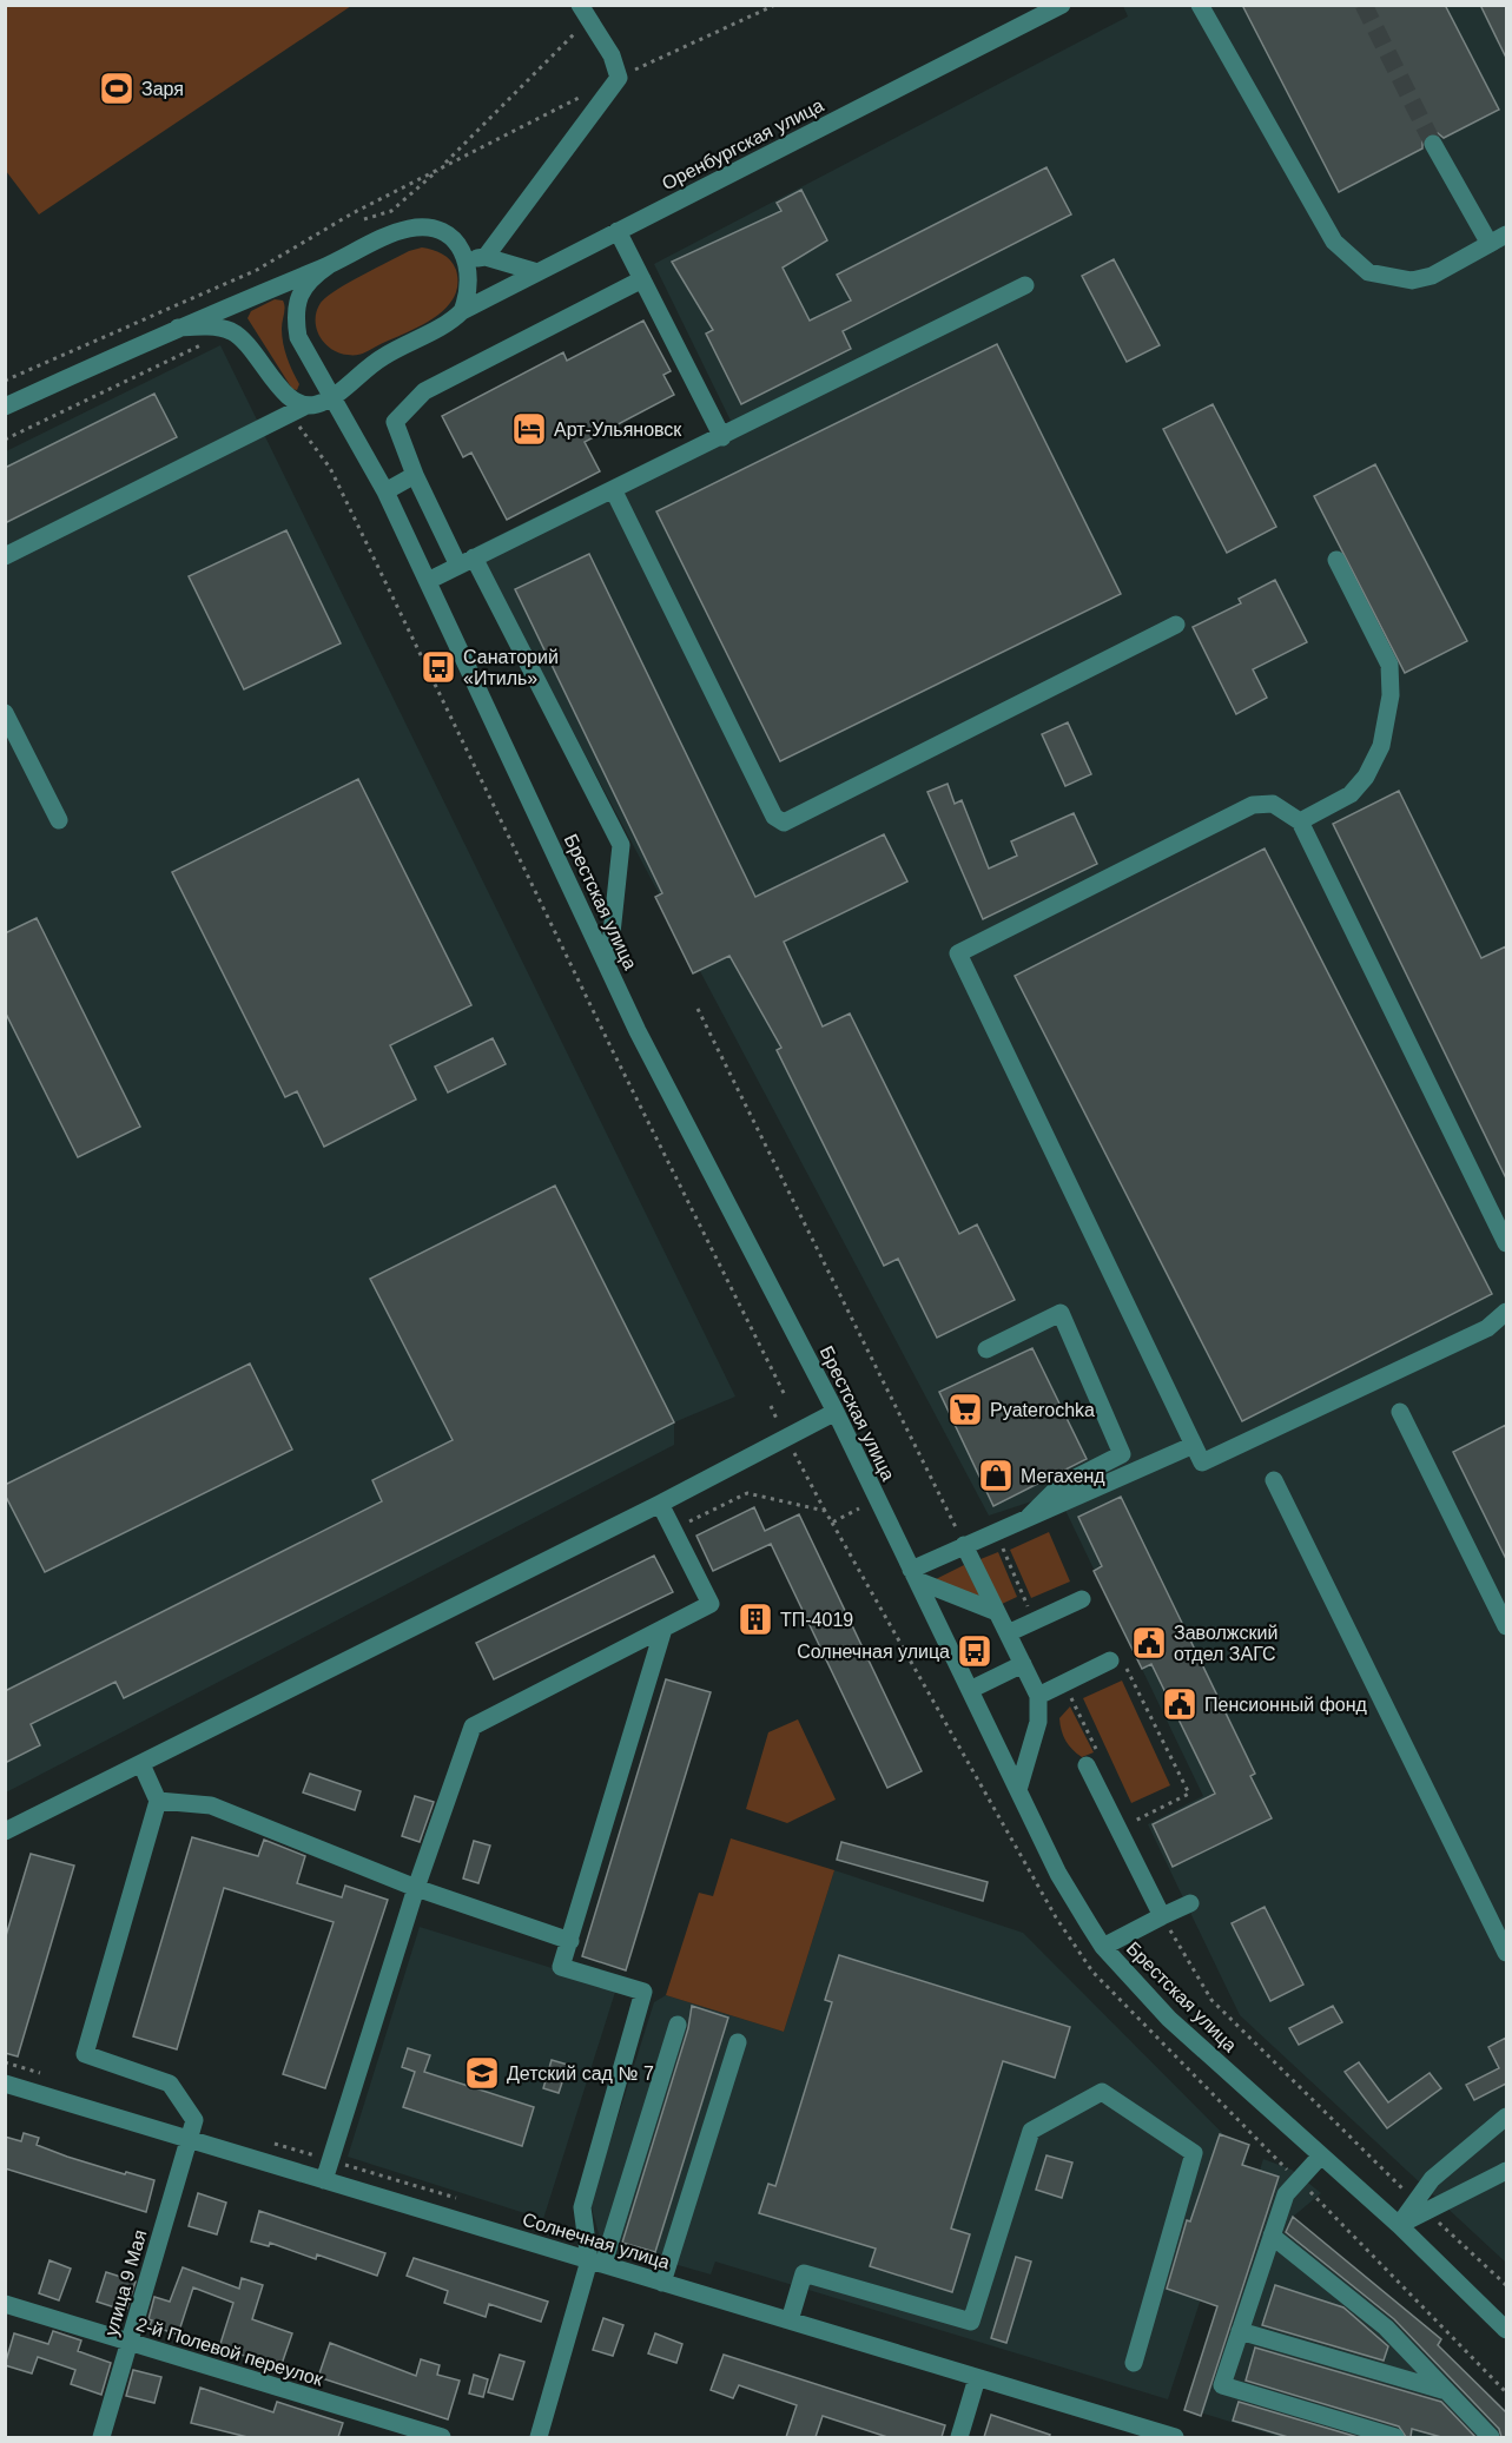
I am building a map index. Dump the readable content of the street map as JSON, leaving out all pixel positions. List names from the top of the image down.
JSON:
{
  "streets": {
    "street": [
      "Оренбургская улица",
      "Брестская улица",
      "Солнечная улица",
      "улица 9 Мая",
      "2-й Полевой переулок"
    ]
  },
  "crossings": [
    ["Оренбургская улица", "Брестская улица"],
    ["Солнечная улица", "улица 9 Мая"],
    ["улица 9 Мая", "2-й Полевой переулок"]
  ],
  "places": {
    "sports": ["Заря"],
    "hotel": ["Арт-Ульяновск"],
    "bus stop": ["Санаторий «Итиль»", "Солнечная улица"],
    "supermarket": ["Pyaterochka"],
    "shop": ["Мегахенд"],
    "building": ["ТП-4019"],
    "public building": ["Заволжский отдел ЗАГС", "Пенсионный фонд"],
    "school or university": ["Детский сад № 7"]
  }
}
